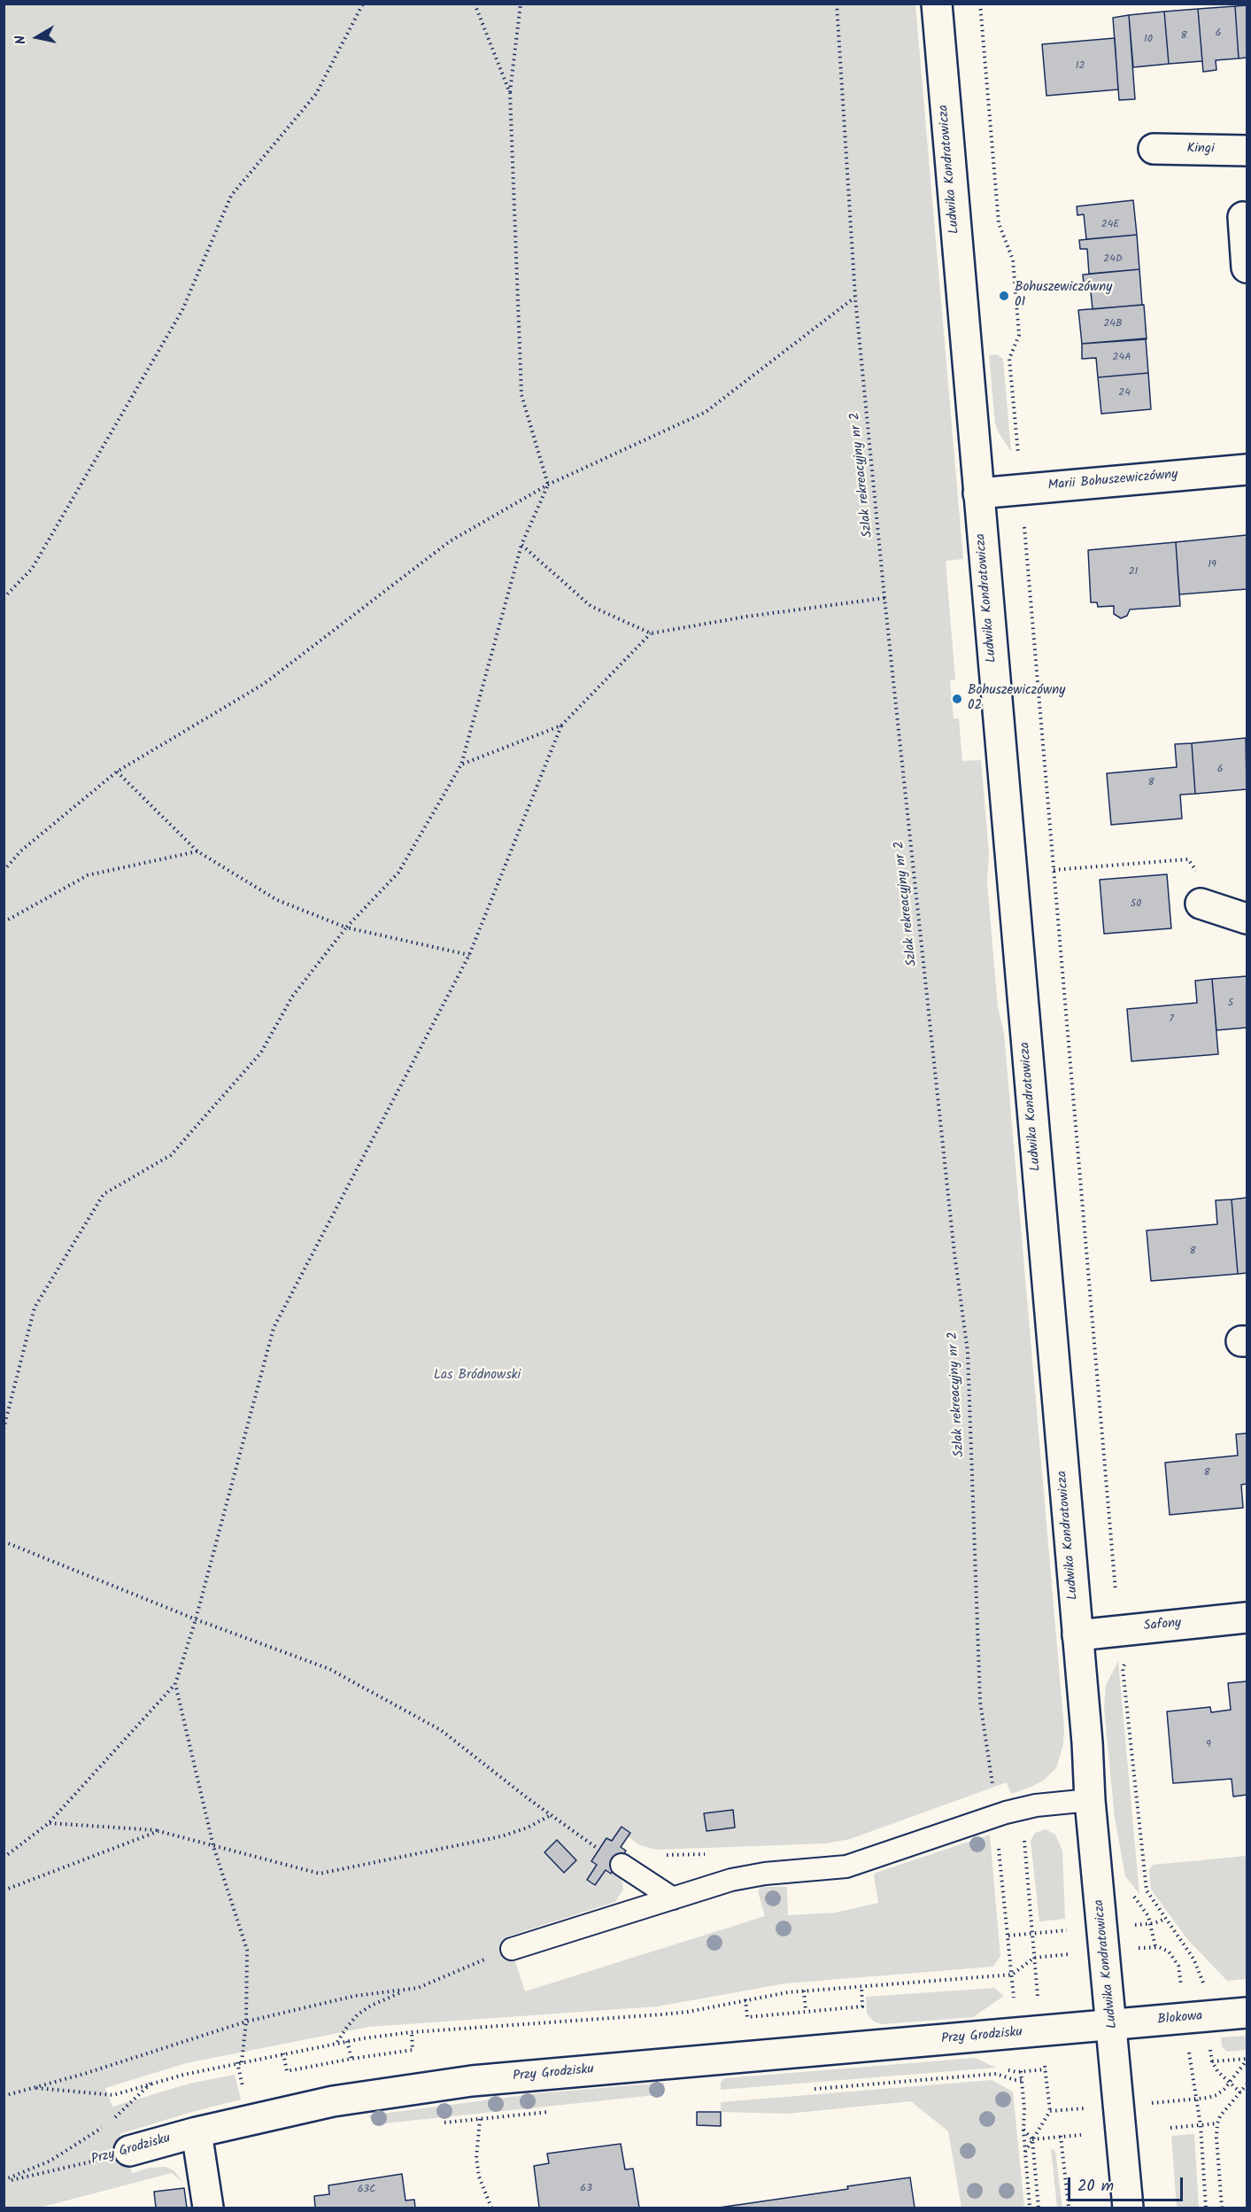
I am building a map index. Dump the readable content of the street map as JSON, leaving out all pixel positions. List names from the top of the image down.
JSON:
{
  "streets": {
    "main road": [
      "Kingi",
      "Ludwika Kondratowicza",
      "Marii Bohuszewiczówny",
      "Safony",
      "Blokowa",
      "Przy Grodzisku"
    ],
    "path": ["Szlak rekreacyjny nr 2"]
  },
  "crossings": [
    ["Ludwika Kondratowicza", "Marii Bohuszewiczówny"],
    ["Ludwika Kondratowicza", "Safony"],
    ["Ludwika Kondratowicza", "Blokowa"],
    ["Ludwika Kondratowicza", "Przy Grodzisku"],
    ["Blokowa", "Przy Grodzisku"]
  ],
  "parks": ["Las Bródnowski"],
  "places": ["Bohuszewiczówny 01", "Bohuszewiczówny 02"],
  "house_numbers": [
    "6",
    "8",
    "10",
    "12",
    "24E",
    "24D",
    "24B",
    "24A",
    "24",
    "19",
    "21",
    "6",
    "8",
    "50",
    "5",
    "7",
    "8",
    "8",
    "9",
    "63",
    "63C"
  ],
  "scale_bar": "20 m",
  "north": "left"
}
